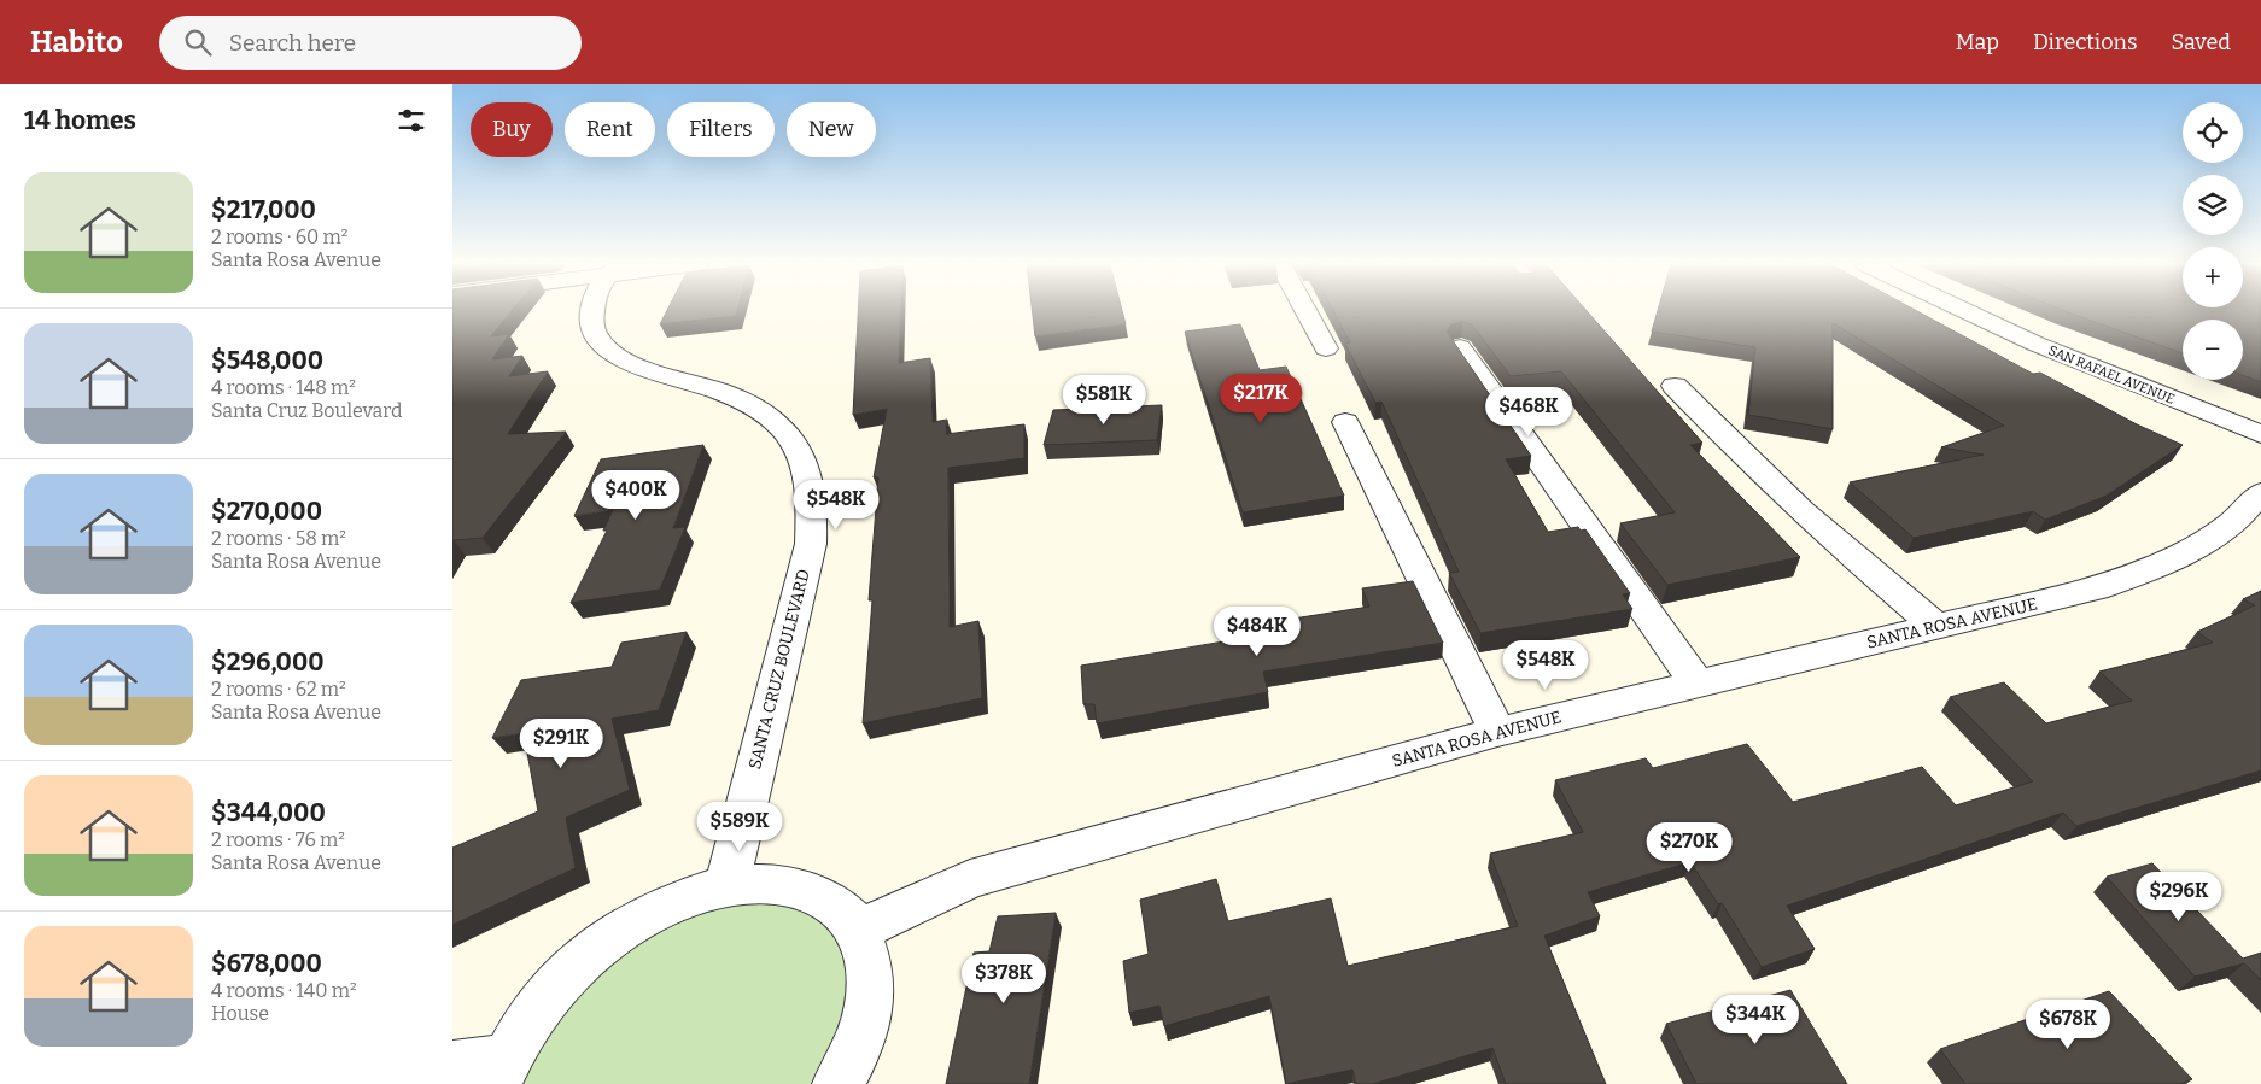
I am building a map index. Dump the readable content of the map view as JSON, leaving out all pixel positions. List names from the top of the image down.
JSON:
{
  "streets": {
    "street": ["SAN RAFAEL AVENUE", "SANTA ROSA AVENUE", "SANTA CRUZ BOULEVARD"]
  },
  "page": {
    "header": "Habito",
    "search": "Search here",
    "nav": ["Map", "Directions", "Saved"],
    "heading": "14 homes",
    "map_buttons": ["+", "−"],
    "chip": [
      "Buy",
      "Rent",
      "Filters",
      "New"
    ],
    "list": [
      {
        "name": "$217,000",
        "note": "2 rooms · 60 m² · Santa Rosa Avenue"
      },
      {
        "name": "$548,000",
        "note": "4 rooms · 148 m² · Santa Cruz Boulevard"
      },
      {
        "name": "$270,000",
        "note": "2 rooms · 58 m² · Santa Rosa Avenue"
      },
      {
        "name": "$296,000",
        "note": "2 rooms · 62 m² · Santa Rosa Avenue"
      },
      {
        "name": "$344,000",
        "note": "2 rooms · 76 m² · Santa Rosa Avenue"
      },
      {
        "name": "$678,000",
        "note": "4 rooms · 140 m² · House"
      }
    ],
    "price": [
      "$217K",
      "$581K",
      "$468K",
      "$400K",
      "$548K",
      "$484K",
      "$548K",
      "$291K",
      "$589K",
      "$270K",
      "$296K",
      "$378K",
      "$344K",
      "$678K"
    ]
  }
}
